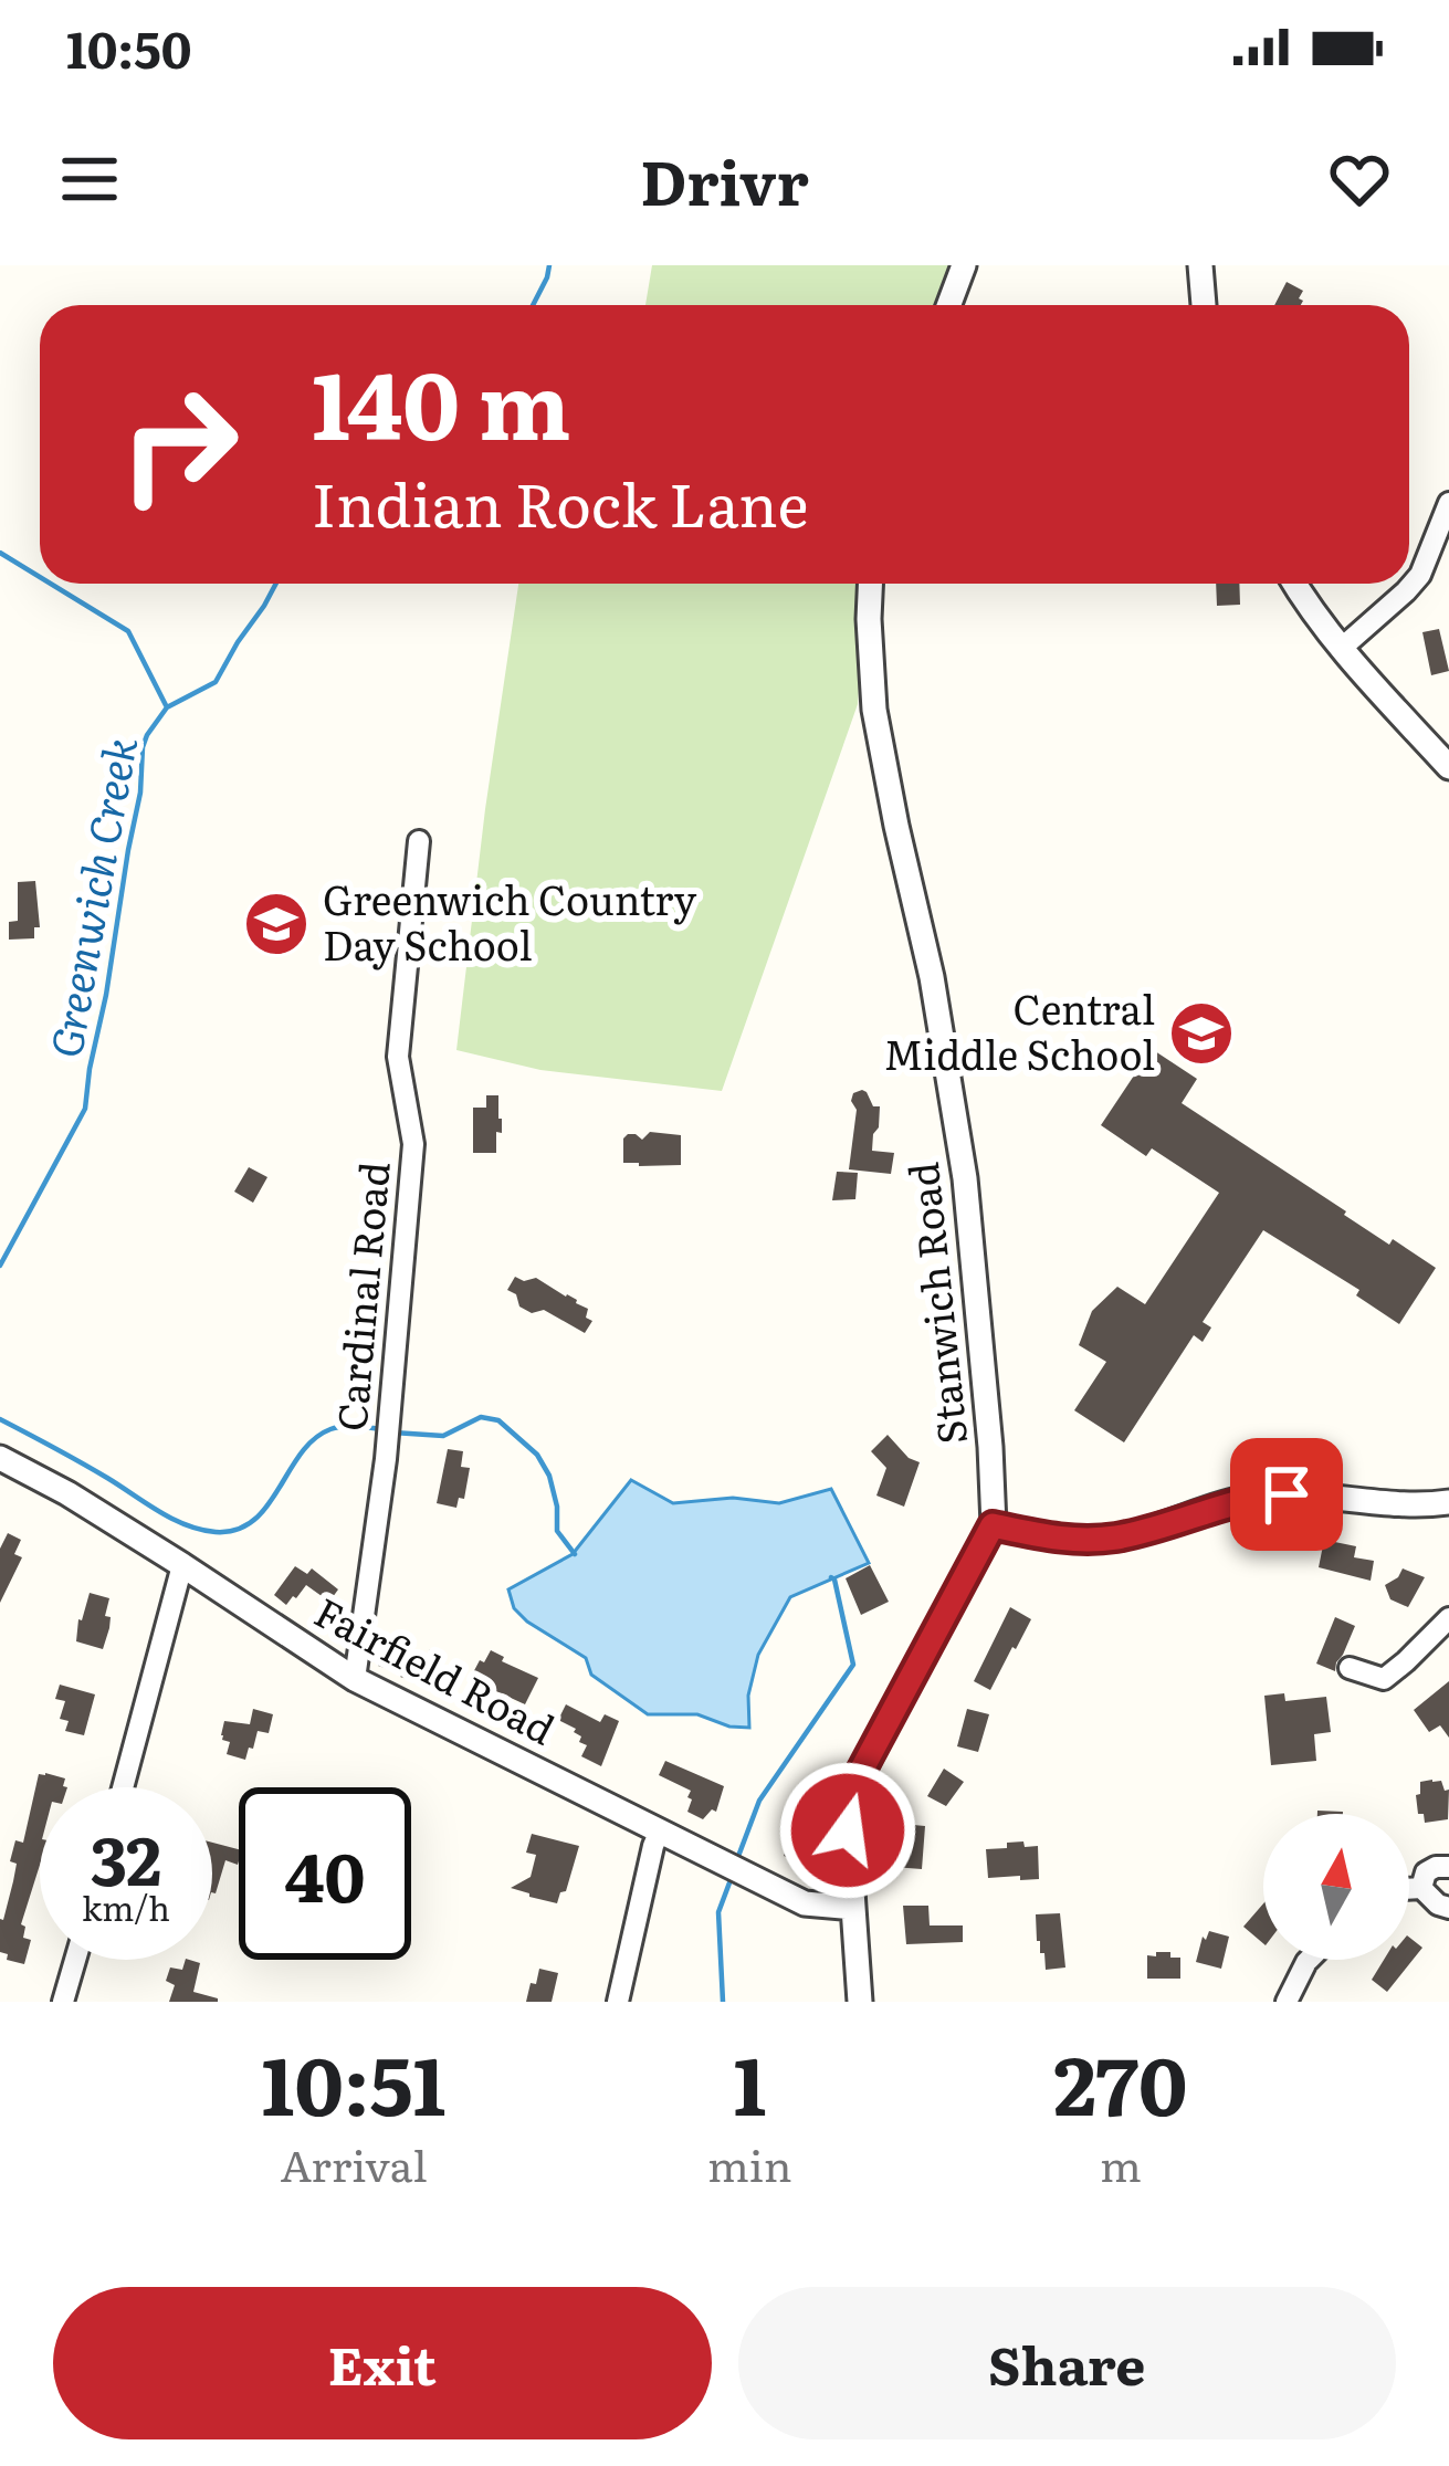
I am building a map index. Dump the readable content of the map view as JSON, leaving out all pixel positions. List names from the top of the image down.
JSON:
{
  "streets": {
    "street": ["Cardinal Road", "Stanwich Road", "Fairfield Road"]
  },
  "crossings": [
    ["Cardinal Road", "Fairfield Road"],
    ["Stanwich Road", "Fairfield Road"]
  ],
  "water": ["Greenwich Creek"],
  "places": {
    "school or university": ["Greenwich Country Day School", "Central Middle School"]
  },
  "north": "top",
  "page": {
    "status": "10:50",
    "header": "Drivr",
    "turn": ["140 m", "Indian Rock Lane"],
    "speed": "32 km/h",
    "limit": "40",
    "eta": [
      "10:51",
      "Arrival",
      "1",
      "min",
      "270",
      "m"
    ],
    "buttons": ["Exit", "Share"]
  }
}
